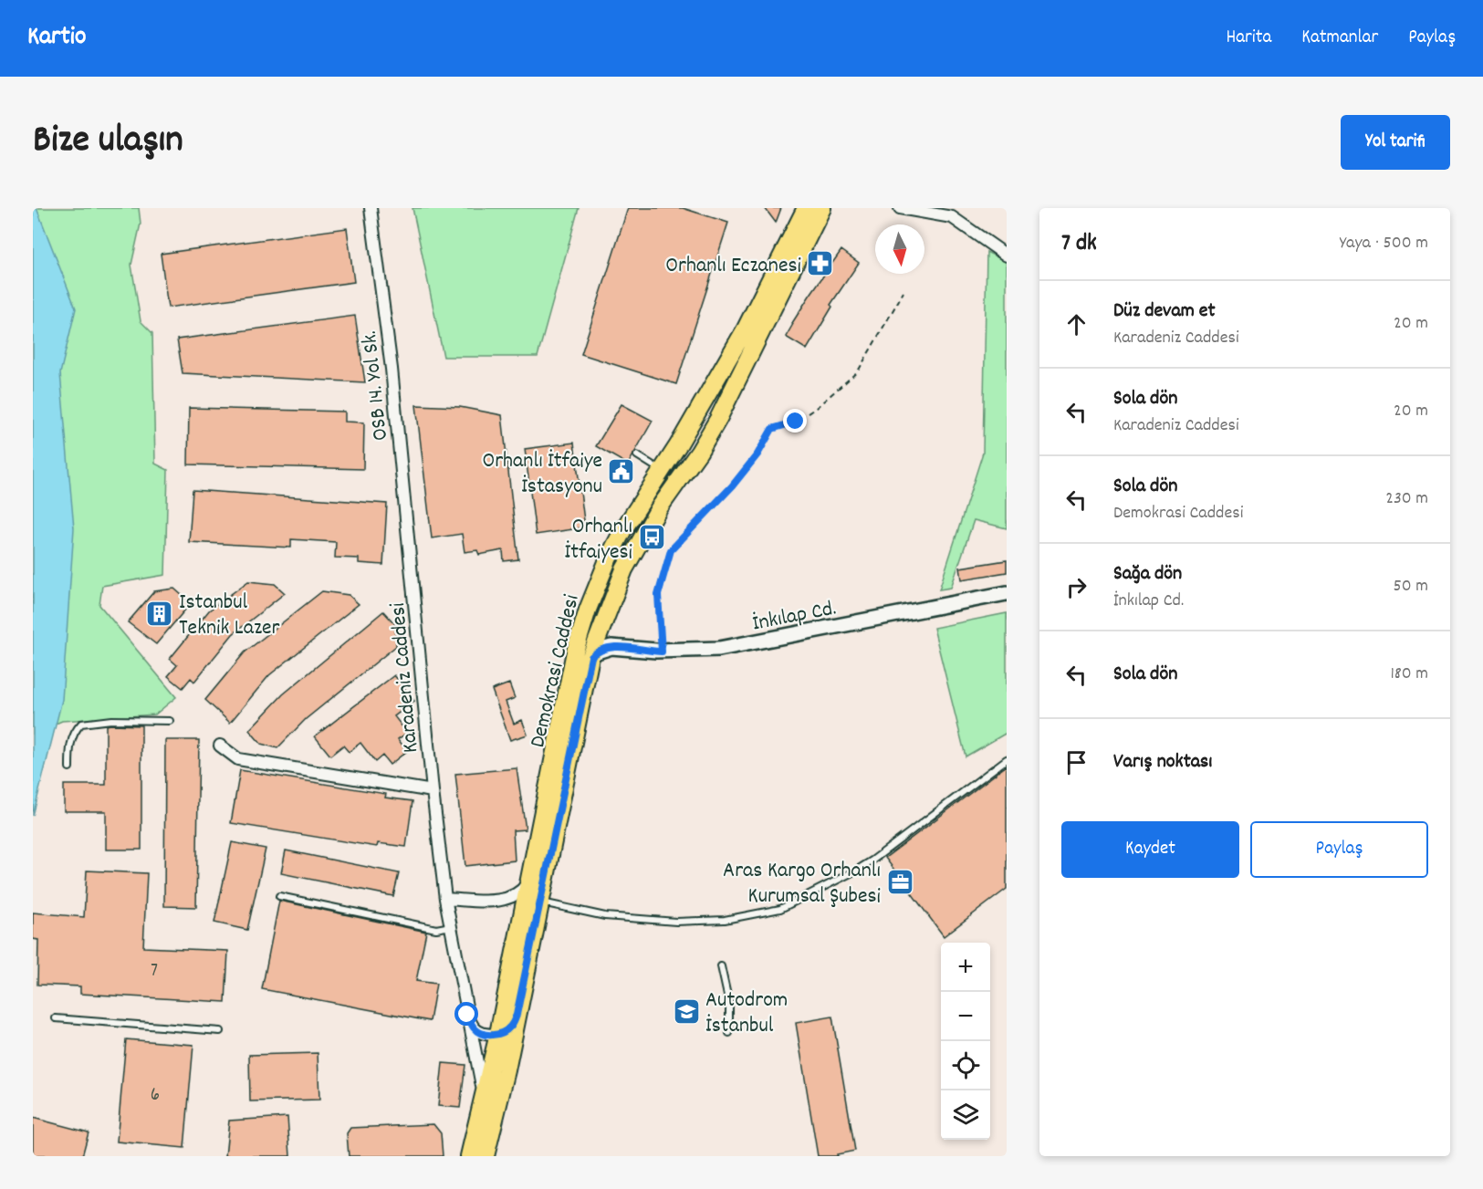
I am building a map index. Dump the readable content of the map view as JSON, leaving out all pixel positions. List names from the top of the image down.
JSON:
{
  "streets": {
    "main road": ["Demokrasi Caddesi"],
    "street": ["OSB 14. Yol Sk.", "İnkılap Cd.", "Karadeniz Caddesi"]
  },
  "crossings": [
    ["OSB 14. Yol Sk.", "Karadeniz Caddesi"],
    ["İnkılap Cd.", "Demokrasi Caddesi"],
    ["Demokrasi Caddesi", "Karadeniz Caddesi"]
  ],
  "places": {
    "pharmacy": ["Orhanlı Eczanesi"],
    "public building": ["Orhanlı İtfaiye İstasyonu"],
    "bus stop": ["Orhanlı İtfaiyesi"],
    "building": ["Istanbul Teknik Lazer"],
    "office": ["Aras Kargo Orhanlı Kurumsal Şubesi"],
    "school or university": ["Autodrom İstanbul"]
  },
  "house_numbers": ["7", "6"],
  "north": "bottom",
  "page": {
    "header": "Kartio",
    "nav": ["Harita", "Katmanlar", "Paylaş"],
    "title": "Bize ulaşın",
    "buttons": [
      "Yol tarifi",
      ["Kaydet", "Paylaş"]
    ],
    "heading": ["7 dk", "Yaya · 500 m"],
    "list": [
      ["Düz devam et", "Karadeniz Caddesi", "20 m"],
      ["Sola dön", "Karadeniz Caddesi", "20 m"],
      ["Sola dön", "Demokrasi Caddesi", "230 m"],
      ["Sağa dön", "İnkılap Cd.", "50 m"],
      ["Sola dön", "180 m"],
      "Varış noktası"
    ],
    "map_buttons": ["+", "−"]
  }
}
